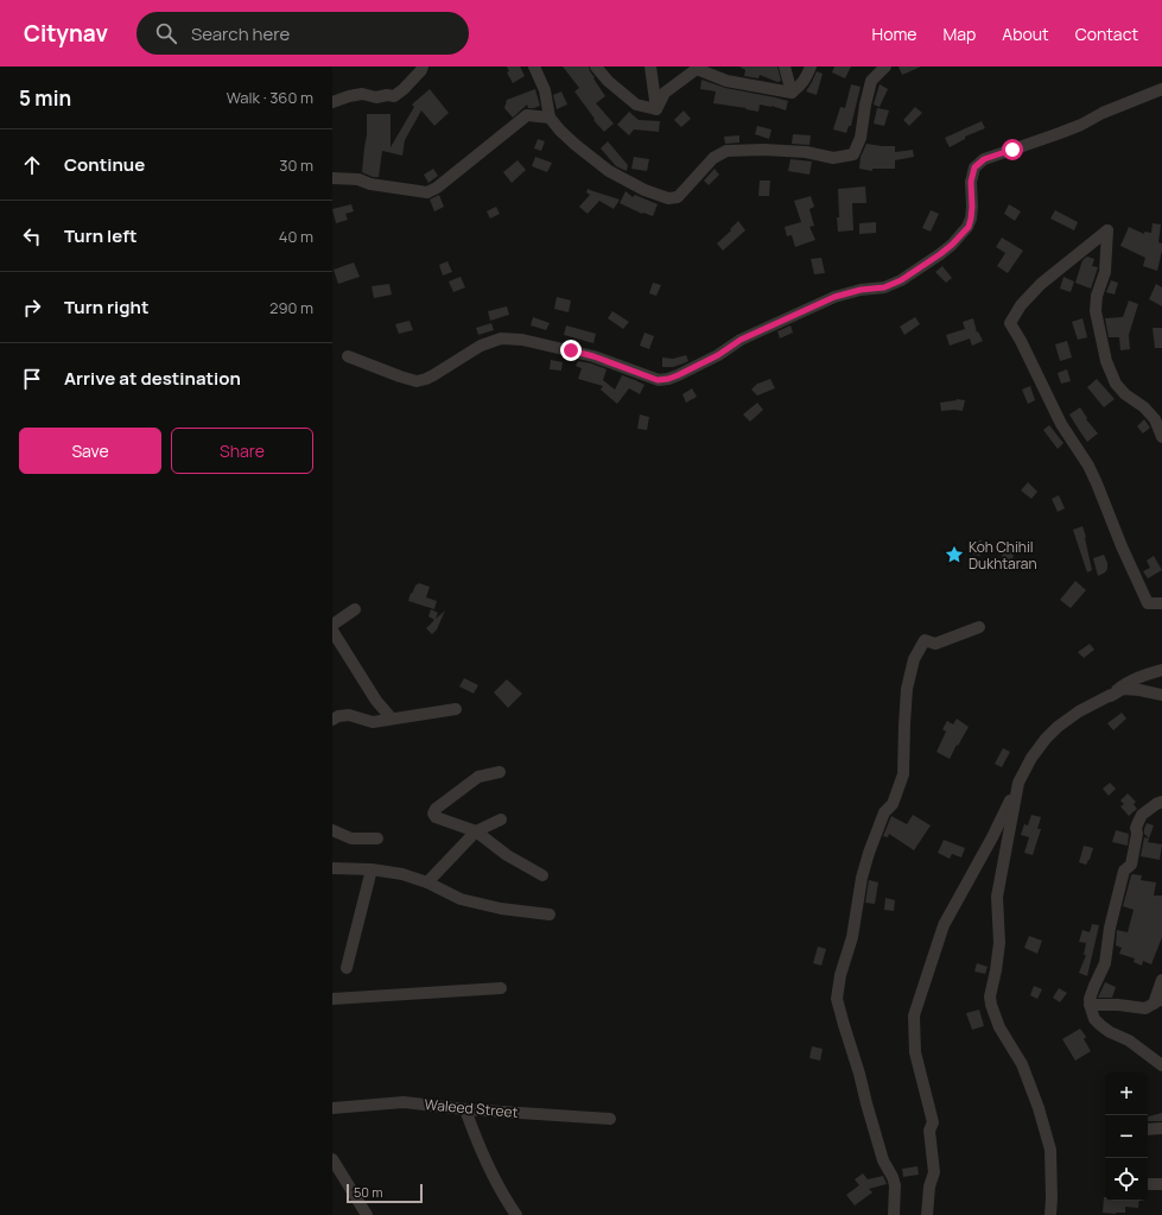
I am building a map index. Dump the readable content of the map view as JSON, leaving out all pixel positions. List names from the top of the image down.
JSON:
{
  "streets": {
    "street": ["Waleed Street"]
  },
  "places": {
    "place": ["Koh Chihil Dukhtaran"]
  },
  "scale_bar": "50 m",
  "page": {
    "header": "Citynav",
    "search": "Search here",
    "nav": [
      "Home",
      "Map",
      "About",
      "Contact"
    ],
    "heading": ["5 min", "Walk · 360 m"],
    "list": [
      ["Continue", "30 m"],
      ["Turn left", "40 m"],
      ["Turn right", "290 m"],
      "Arrive at destination"
    ],
    "buttons": ["Save", "Share"],
    "map_buttons": ["+", "−"],
    "scale": "50 m"
  }
}
